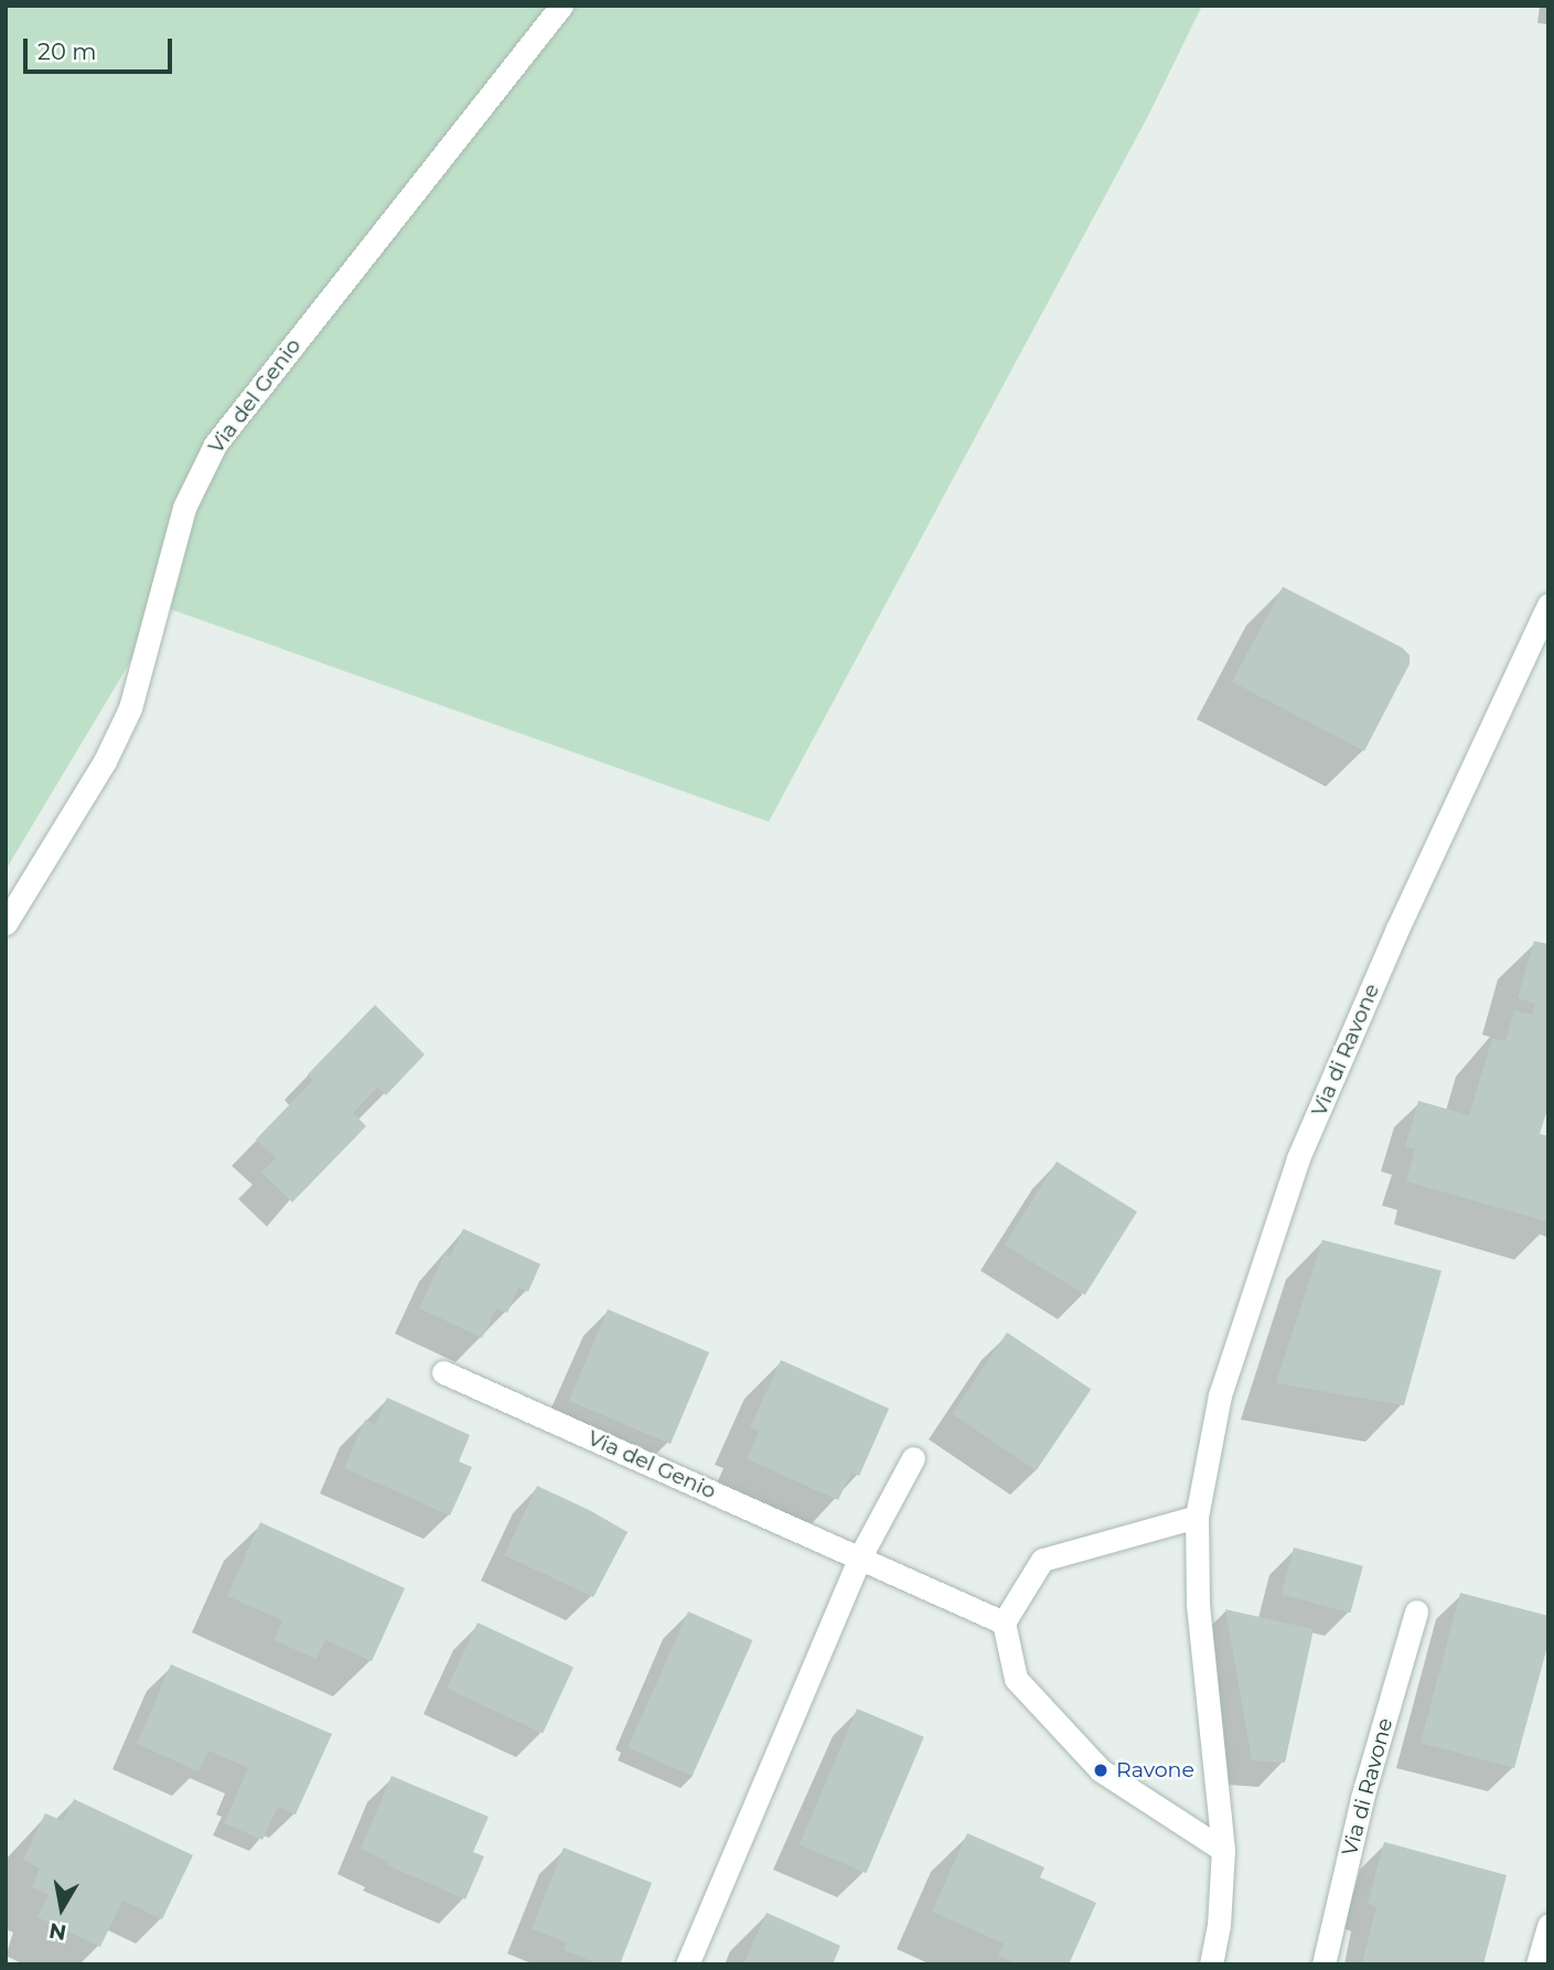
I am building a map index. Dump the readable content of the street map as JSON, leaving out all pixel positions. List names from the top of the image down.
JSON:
{
  "streets": {
    "street": ["Via del Genio", "Via di Ravone"]
  },
  "places": ["Ravone"],
  "scale_bar": "20 m",
  "north": "bottom"
}
